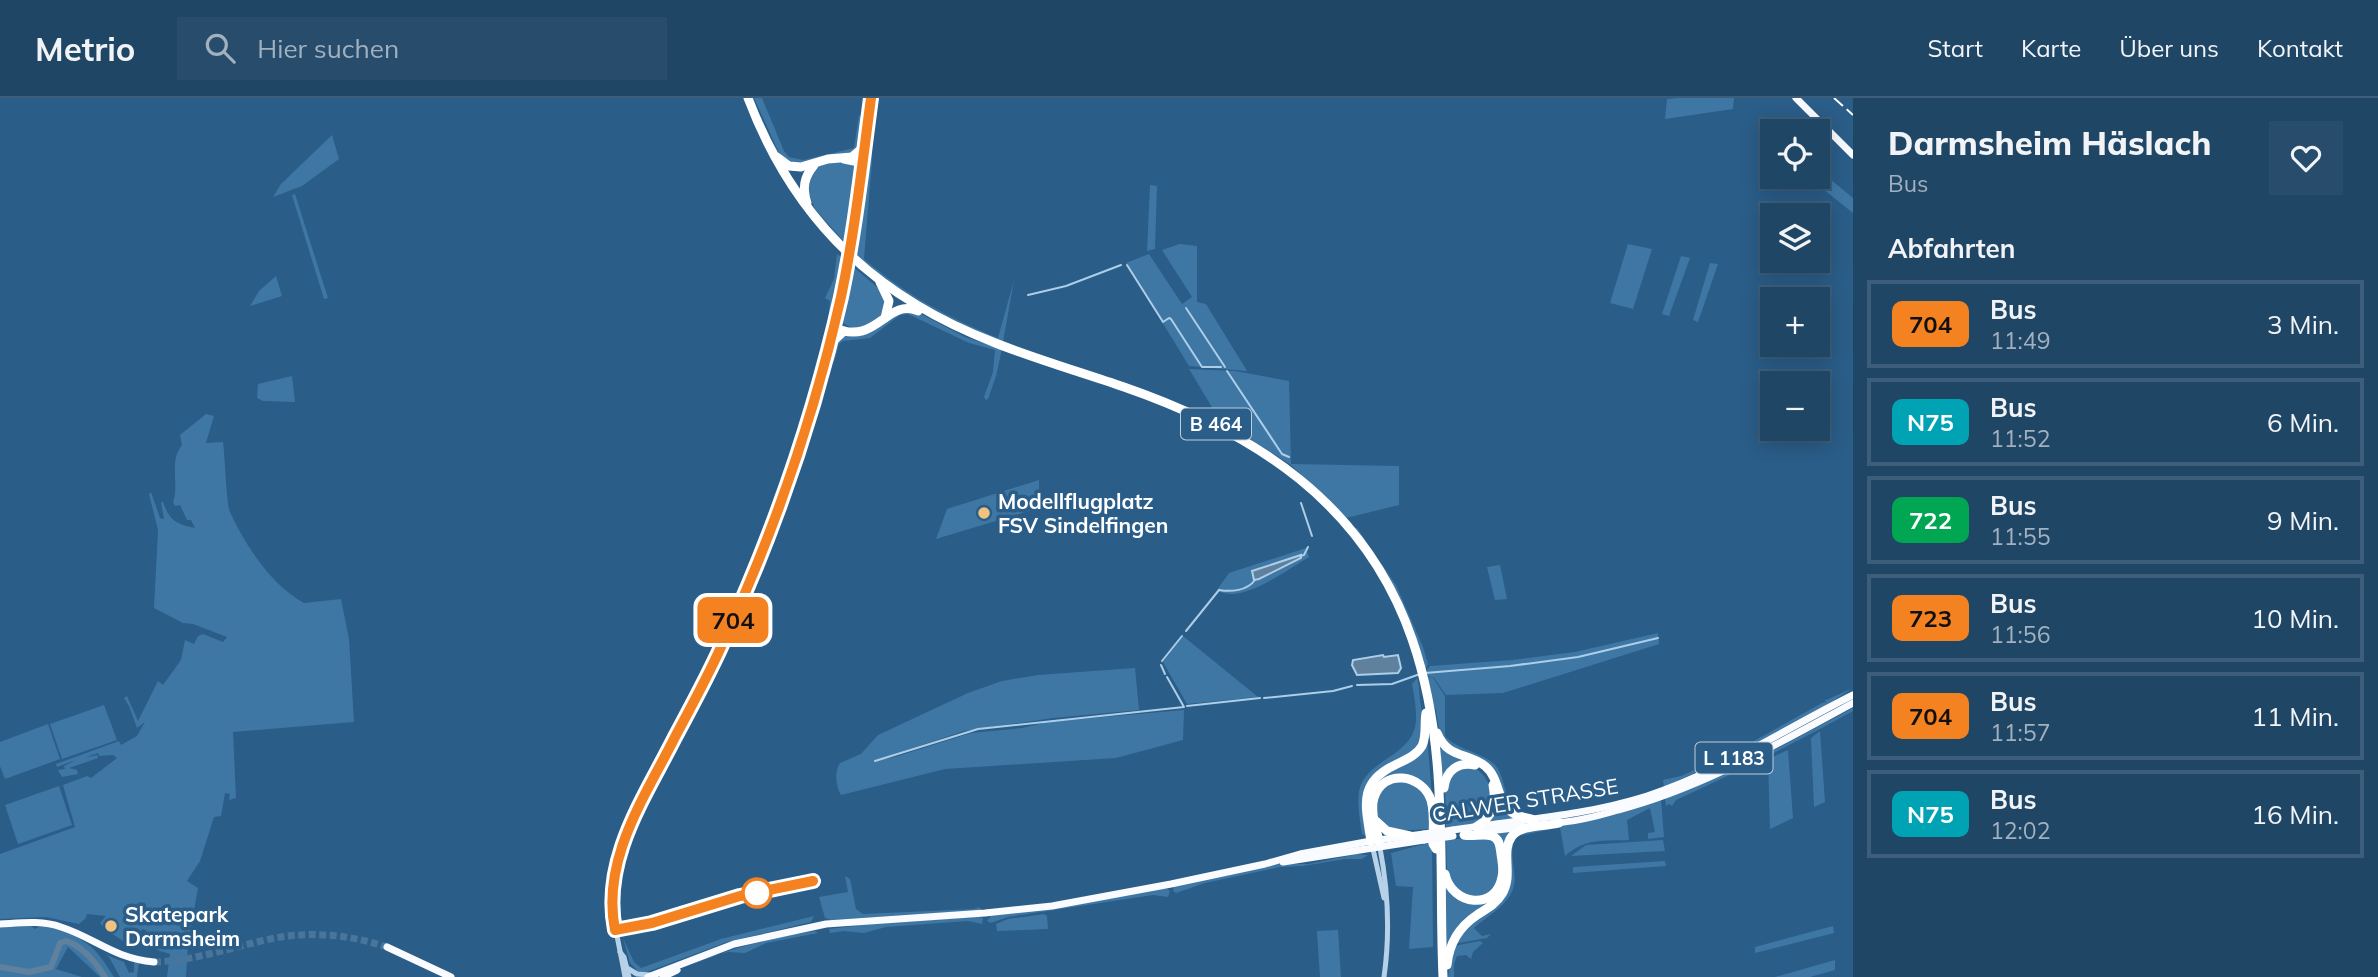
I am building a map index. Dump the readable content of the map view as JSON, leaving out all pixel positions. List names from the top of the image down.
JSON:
{
  "streets": {
    "highway": ["B 464"],
    "main road": ["L 1183", "CALWER STRASSE"]
  },
  "crossings": [
    ["L 1183", "CALWER STRASSE"]
  ],
  "places": ["Modellflugplatz FSV Sindelfingen", "Skatepark Darmsheim"],
  "lines": ["bus line 704"],
  "page": {
    "header": "Metrio",
    "search": "Hier suchen",
    "nav": [
      "Start",
      "Karte",
      "Über uns",
      "Kontakt"
    ],
    "on_map": "704",
    "heading": [
      ["Darmsheim Häslach", "Bus"],
      "Abfahrten"
    ],
    "map_buttons": ["+", "−"],
    "list": [
      {
        "mark": "704",
        "name": "Bus",
        "note": "11:49",
        "value": "3 Min."
      },
      {
        "mark": "N75",
        "name": "Bus",
        "note": "11:52",
        "value": "6 Min."
      },
      {
        "mark": "722",
        "name": "Bus",
        "note": "11:55",
        "value": "9 Min."
      },
      {
        "mark": "723",
        "name": "Bus",
        "note": "11:56",
        "value": "10 Min."
      },
      {
        "mark": "704",
        "name": "Bus",
        "note": "11:57",
        "value": "11 Min."
      },
      {
        "mark": "N75",
        "name": "Bus",
        "note": "12:02",
        "value": "16 Min."
      }
    ]
  }
}
